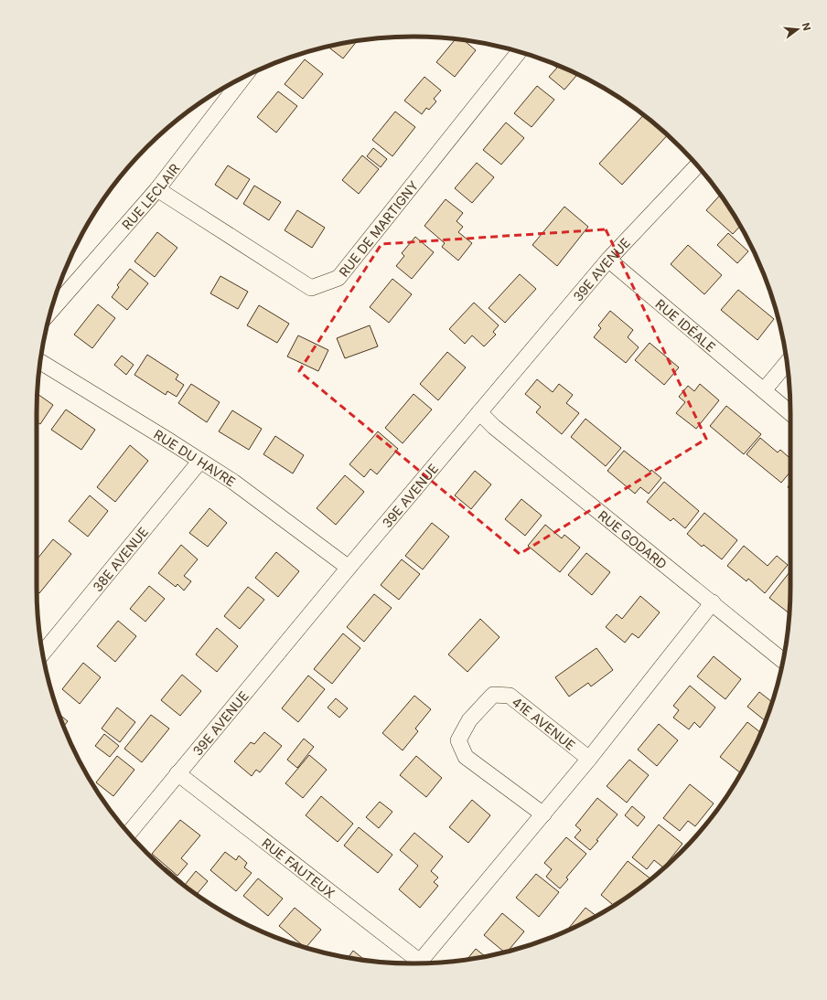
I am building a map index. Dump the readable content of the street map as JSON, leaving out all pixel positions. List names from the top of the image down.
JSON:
{
  "streets": {
    "street": [
      "RUE LECLAIR",
      "RUE DE MARTIGNY",
      "39E AVENUE",
      "RUE IDÉALE",
      "RUE DU HAVRE",
      "RUE GODARD",
      "38E AVENUE",
      "41E AVENUE",
      "RUE FAUTEUX"
    ]
  },
  "crossings": [
    ["RUE LECLAIR", "RUE DE MARTIGNY"],
    ["39E AVENUE", "RUE IDÉALE"],
    ["39E AVENUE", "RUE DU HAVRE"],
    ["39E AVENUE", "RUE GODARD"],
    ["39E AVENUE", "RUE FAUTEUX"],
    ["RUE DU HAVRE", "38E AVENUE"]
  ],
  "north": "right"
}
